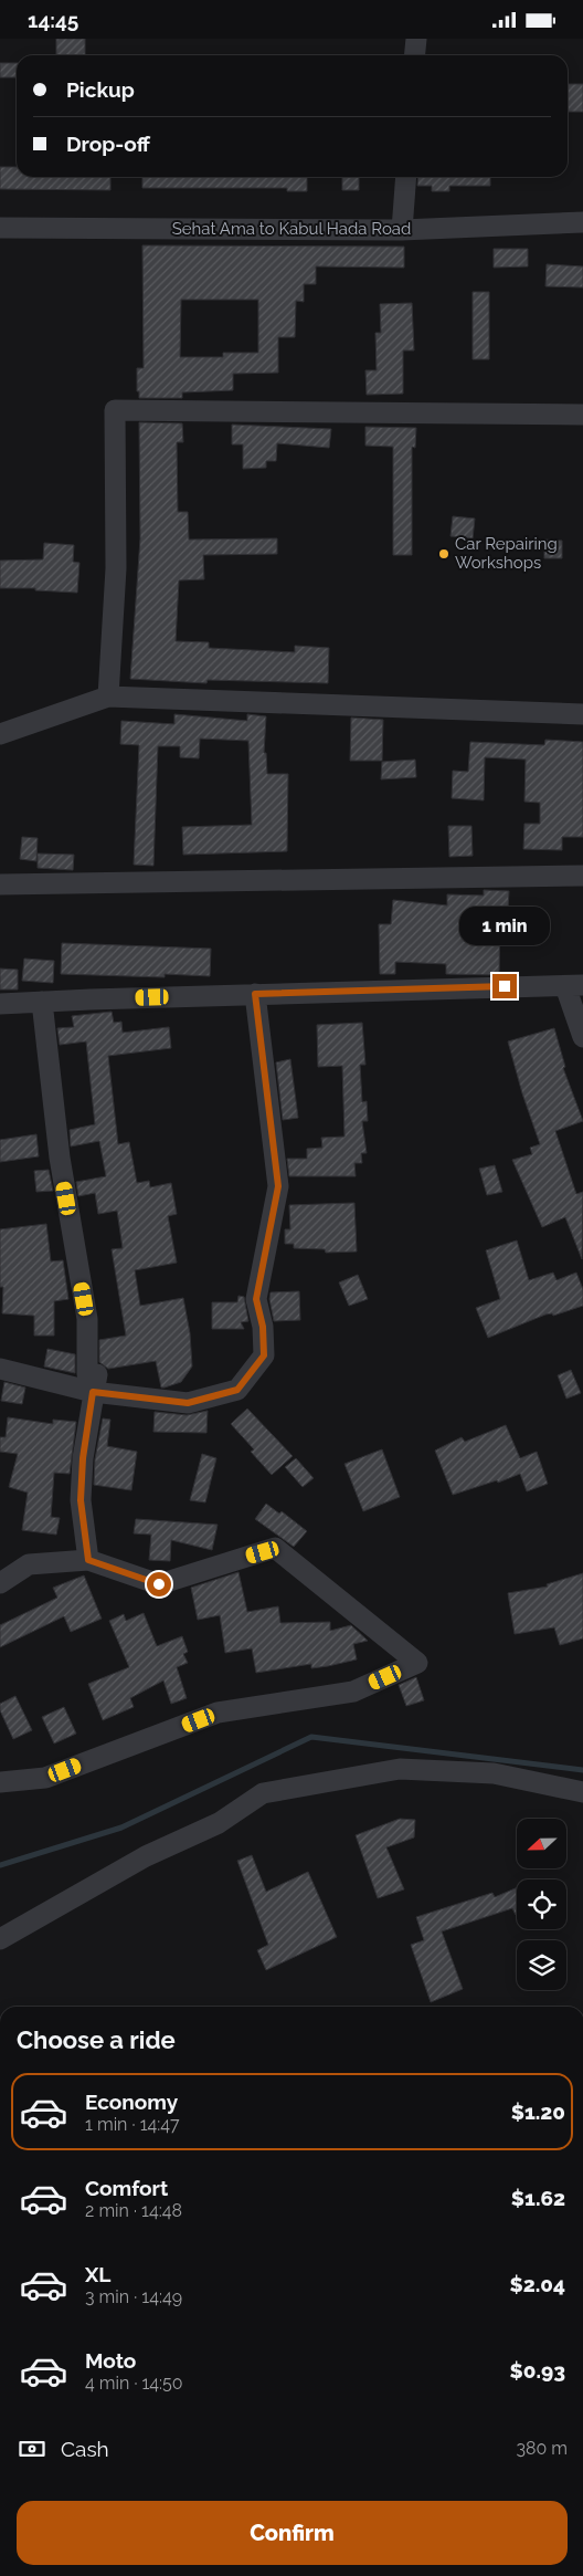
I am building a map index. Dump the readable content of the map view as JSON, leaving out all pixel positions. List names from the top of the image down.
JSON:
{
  "streets": {
    "street": ["Sehat Ama to Kabul Hada Road"]
  },
  "places": ["Car Repairing Workshops"],
  "north": "left",
  "page": {
    "status": "14:45",
    "banner": ["Pickup", "Drop-off"],
    "bubble": "1 min",
    "heading": "Choose a ride",
    "list": [
      {
        "name": "Economy",
        "note": "1 min · 14:47",
        "value": "$1.20"
      },
      {
        "name": "Comfort",
        "note": "2 min · 14:48",
        "value": "$1.62"
      },
      {
        "name": "XL",
        "note": "3 min · 14:49",
        "value": "$2.04"
      },
      {
        "name": "Moto",
        "note": "4 min · 14:50",
        "value": "$0.93"
      }
    ],
    "pay": ["Cash", "380 m"],
    "buttons": "Confirm"
  }
}
